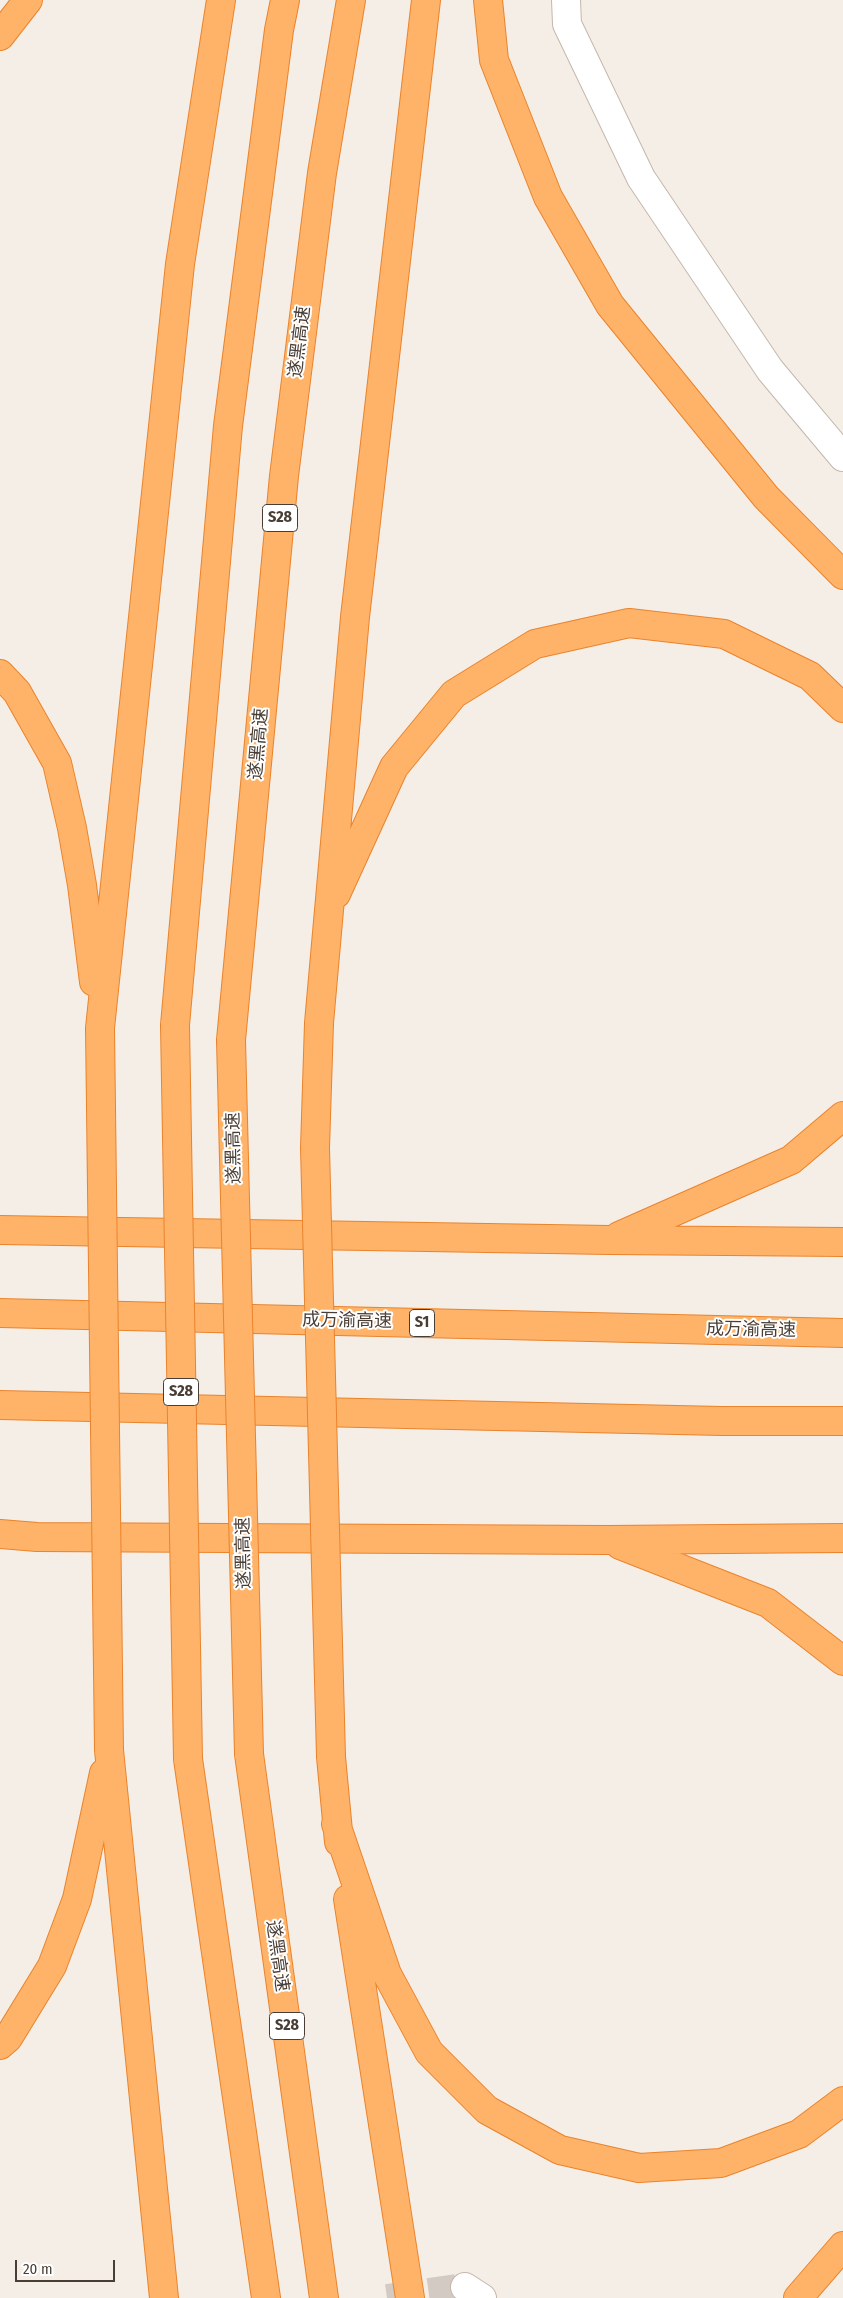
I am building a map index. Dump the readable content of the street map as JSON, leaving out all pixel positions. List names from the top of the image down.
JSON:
{
  "streets": {
    "highway": [
      "遂黑高速",
      "S28",
      "成万渝高速",
      "S1"
    ]
  },
  "scale_bar": "20 m"
}
